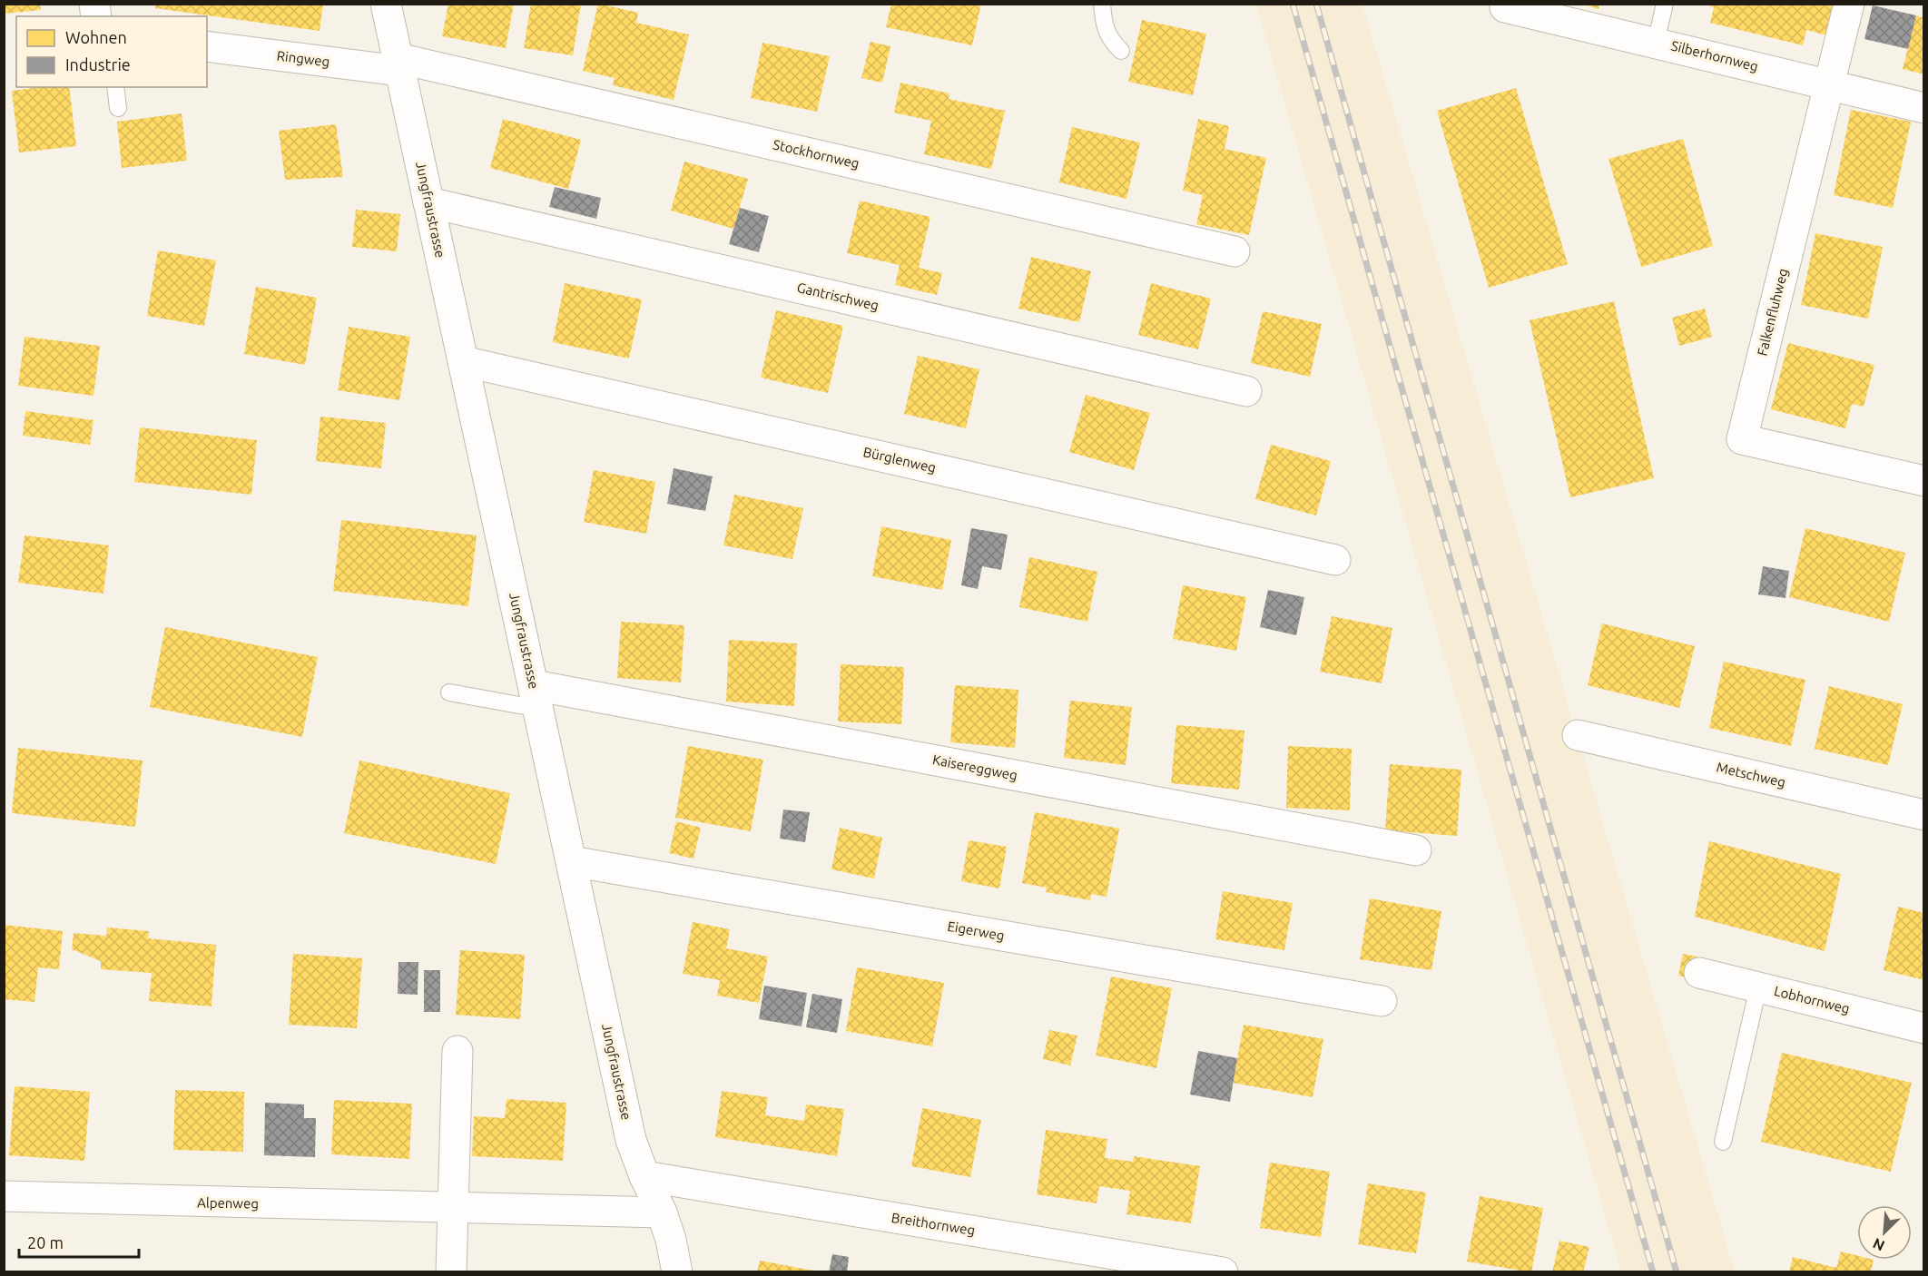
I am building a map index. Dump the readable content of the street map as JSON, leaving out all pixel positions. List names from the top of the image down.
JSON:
{
  "streets": {
    "street": [
      "Silberhornweg",
      "Ringweg",
      "Stockhornweg",
      "Jungfraustrasse",
      "Gantrischweg",
      "Falkenfluhweg",
      "Bürglenweg",
      "Kaisereggweg",
      "Metschweg",
      "Eigerweg",
      "Lobhornweg",
      "Alpenweg",
      "Breithornweg"
    ]
  },
  "crossings": [
    ["Silberhornweg", "Falkenfluhweg"],
    ["Ringweg", "Stockhornweg"],
    ["Ringweg", "Jungfraustrasse"],
    ["Stockhornweg", "Jungfraustrasse"],
    ["Jungfraustrasse", "Gantrischweg"],
    ["Jungfraustrasse", "Bürglenweg"],
    ["Jungfraustrasse", "Kaisereggweg"],
    ["Jungfraustrasse", "Eigerweg"],
    ["Jungfraustrasse", "Alpenweg"],
    ["Jungfraustrasse", "Breithornweg"]
  ],
  "legend": ["Wohnen", "Industrie"],
  "scale_bar": "20 m",
  "north": "bottom left"
}
